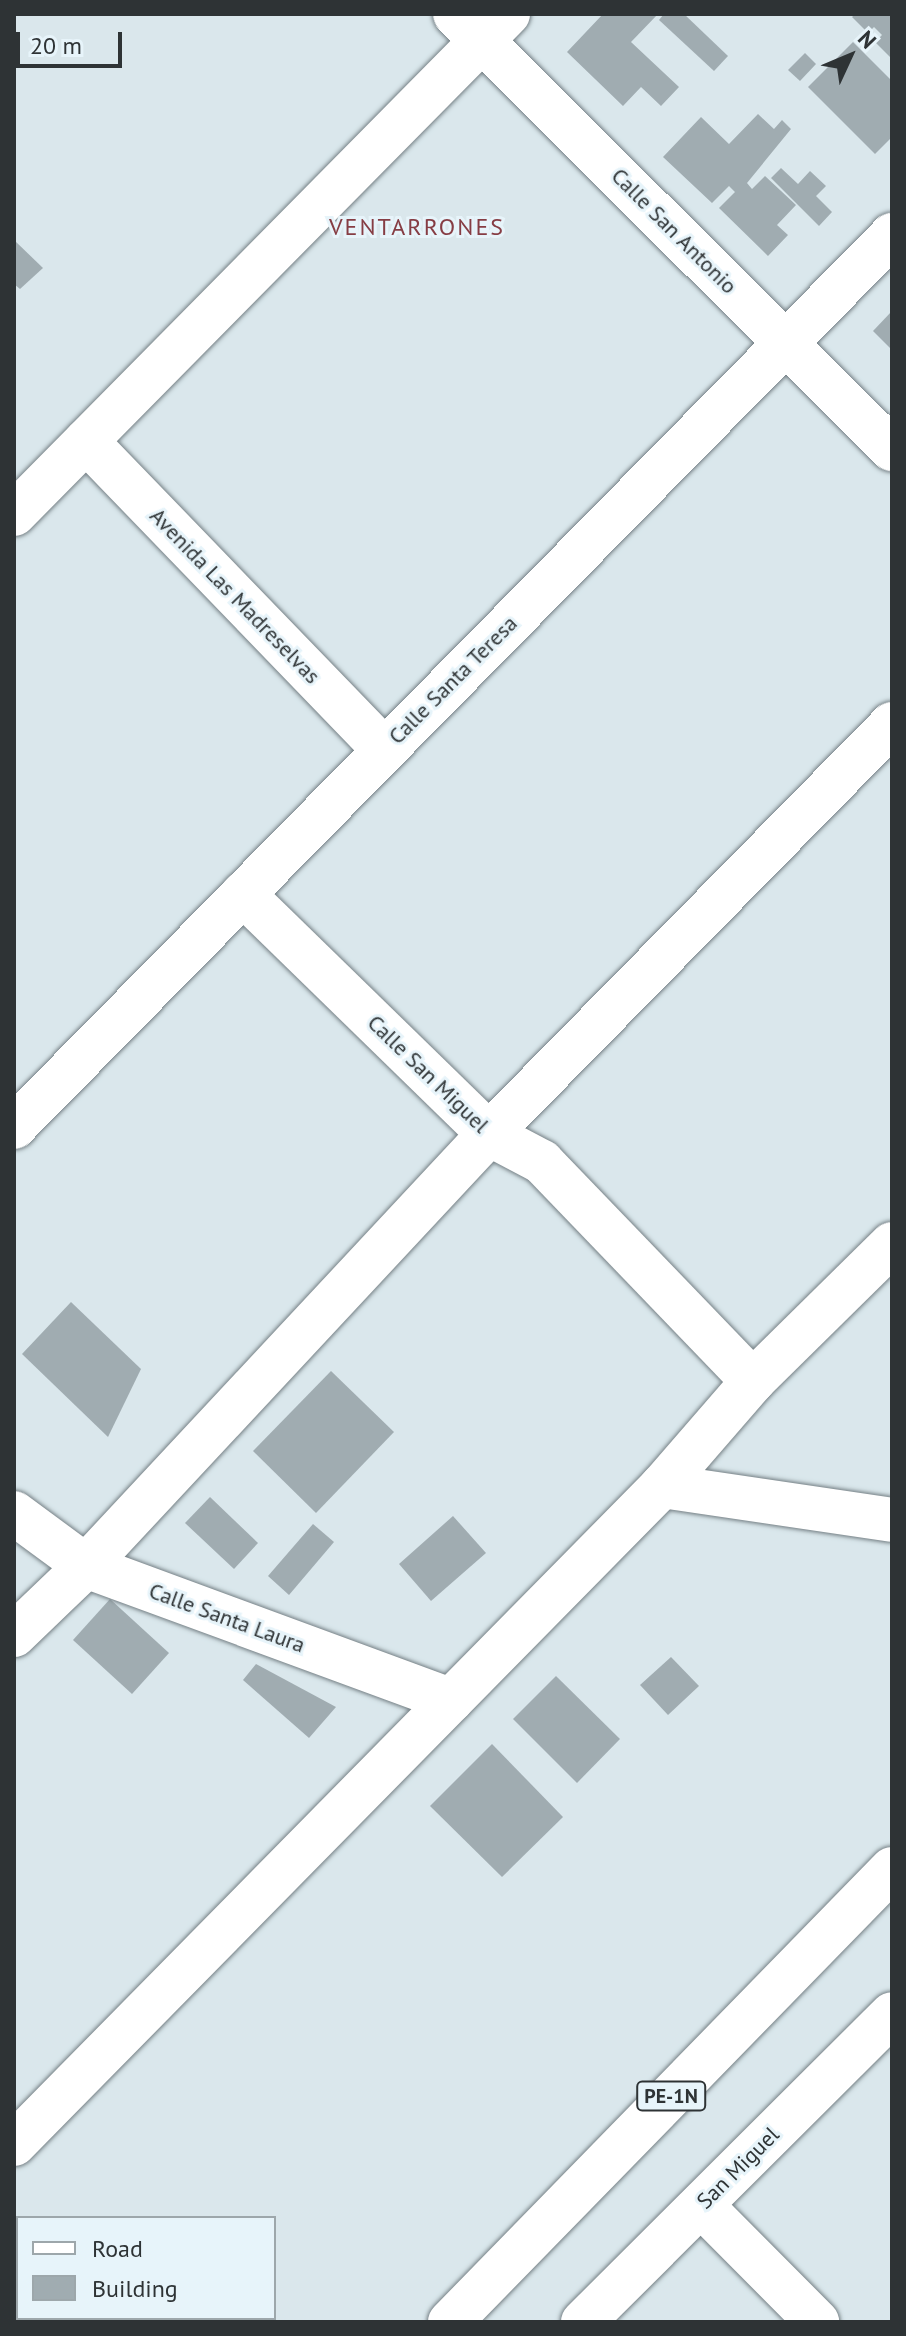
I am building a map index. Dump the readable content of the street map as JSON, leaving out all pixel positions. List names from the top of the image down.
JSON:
{
  "streets": {
    "main road": [
      "Calle San Antonio",
      "Avenida Las Madreselvas",
      "Calle Santa Teresa",
      "Calle San Miguel",
      "Calle Santa Laura",
      "PE-1N",
      "San Miguel"
    ]
  },
  "crossings": [
    ["Calle San Antonio", "Calle Santa Teresa"],
    ["Avenida Las Madreselvas", "Calle Santa Teresa"],
    ["Calle Santa Teresa", "Calle San Miguel"]
  ],
  "districts": ["VENTARRONES"],
  "legend": ["Road", "Building"],
  "scale_bar": "20 m",
  "north": "top right"
}
